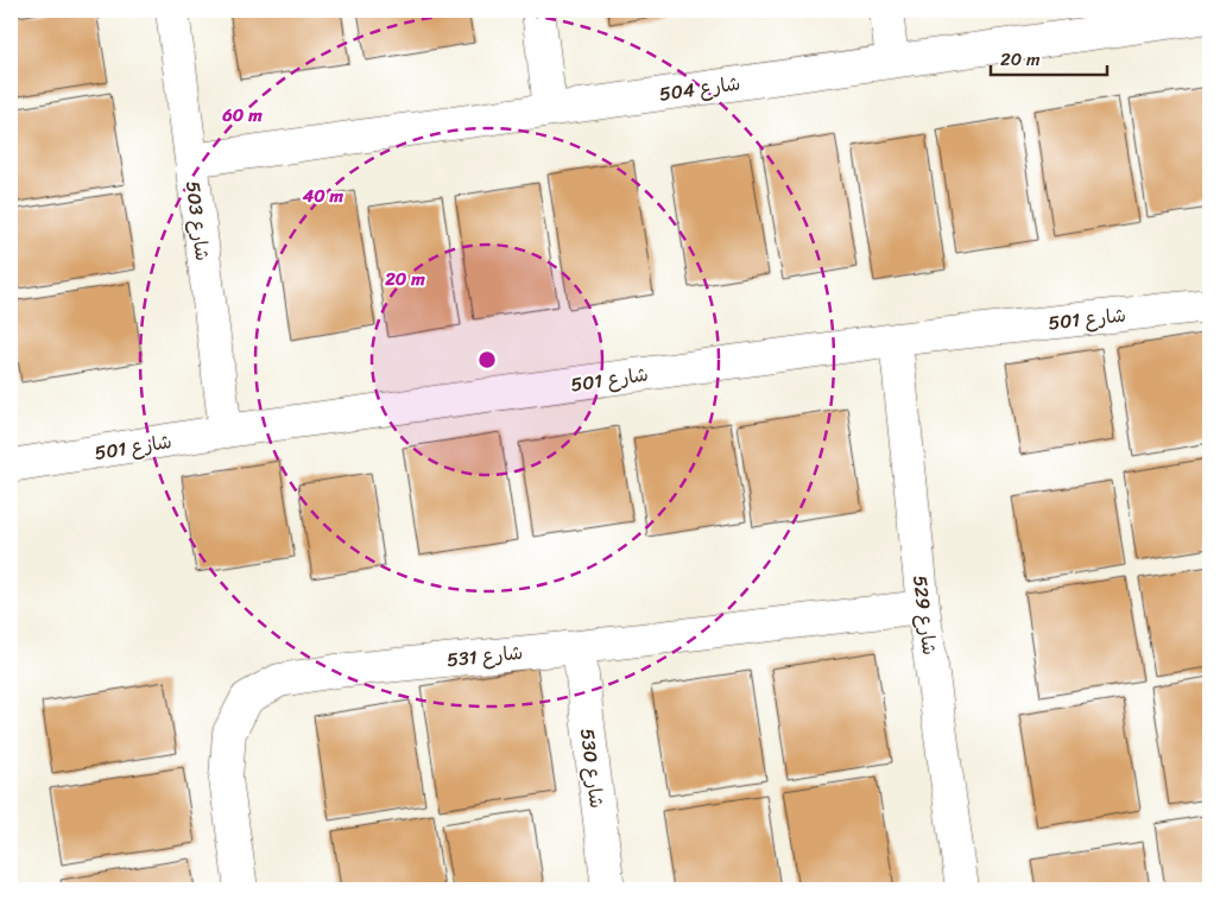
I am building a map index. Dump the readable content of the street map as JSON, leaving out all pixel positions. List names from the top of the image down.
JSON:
{
  "streets": {
    "street": [
      "شارع 504",
      "شارع 503",
      "شارع 501",
      "شارع 529",
      "شارع 531",
      "شارع 530"
    ]
  },
  "crossings": [
    ["شارع 504", "شارع 503"],
    ["شارع 503", "شارع 501"],
    ["شارع 501", "شارع 529"],
    ["شارع 529", "شارع 531"],
    ["شارع 531", "شارع 530"]
  ],
  "scale_bar": "20 m",
  "rings": ["60 m", "40 m", "20 m"]
}
